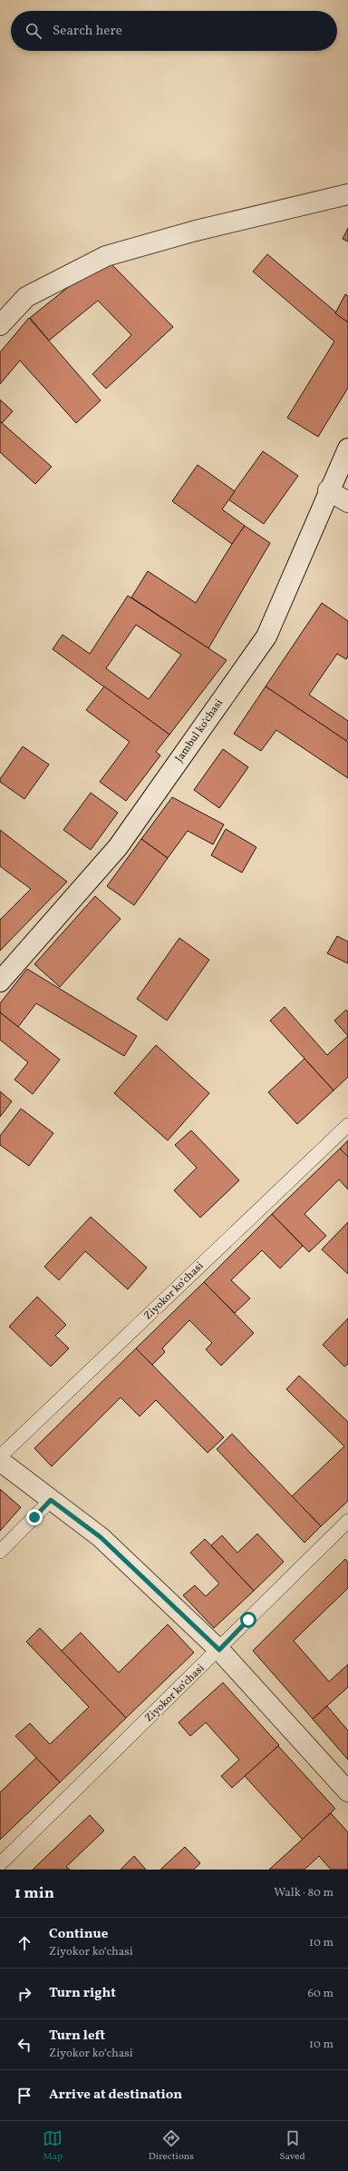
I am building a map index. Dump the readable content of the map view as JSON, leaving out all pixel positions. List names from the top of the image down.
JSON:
{
  "streets": {
    "street": ["Jambul koʻchasi"],
    "lane": ["Ziyokor koʻchasi"]
  },
  "page": {
    "search": "Search here",
    "heading": ["1 min", "Walk · 80 m"],
    "list": [
      ["Continue", "Ziyokor koʻchasi", "10 m"],
      ["Turn right", "60 m"],
      ["Turn left", "Ziyokor koʻchasi", "10 m"],
      "Arrive at destination"
    ],
    "nav": ["Map", "Directions", "Saved"]
  }
}
